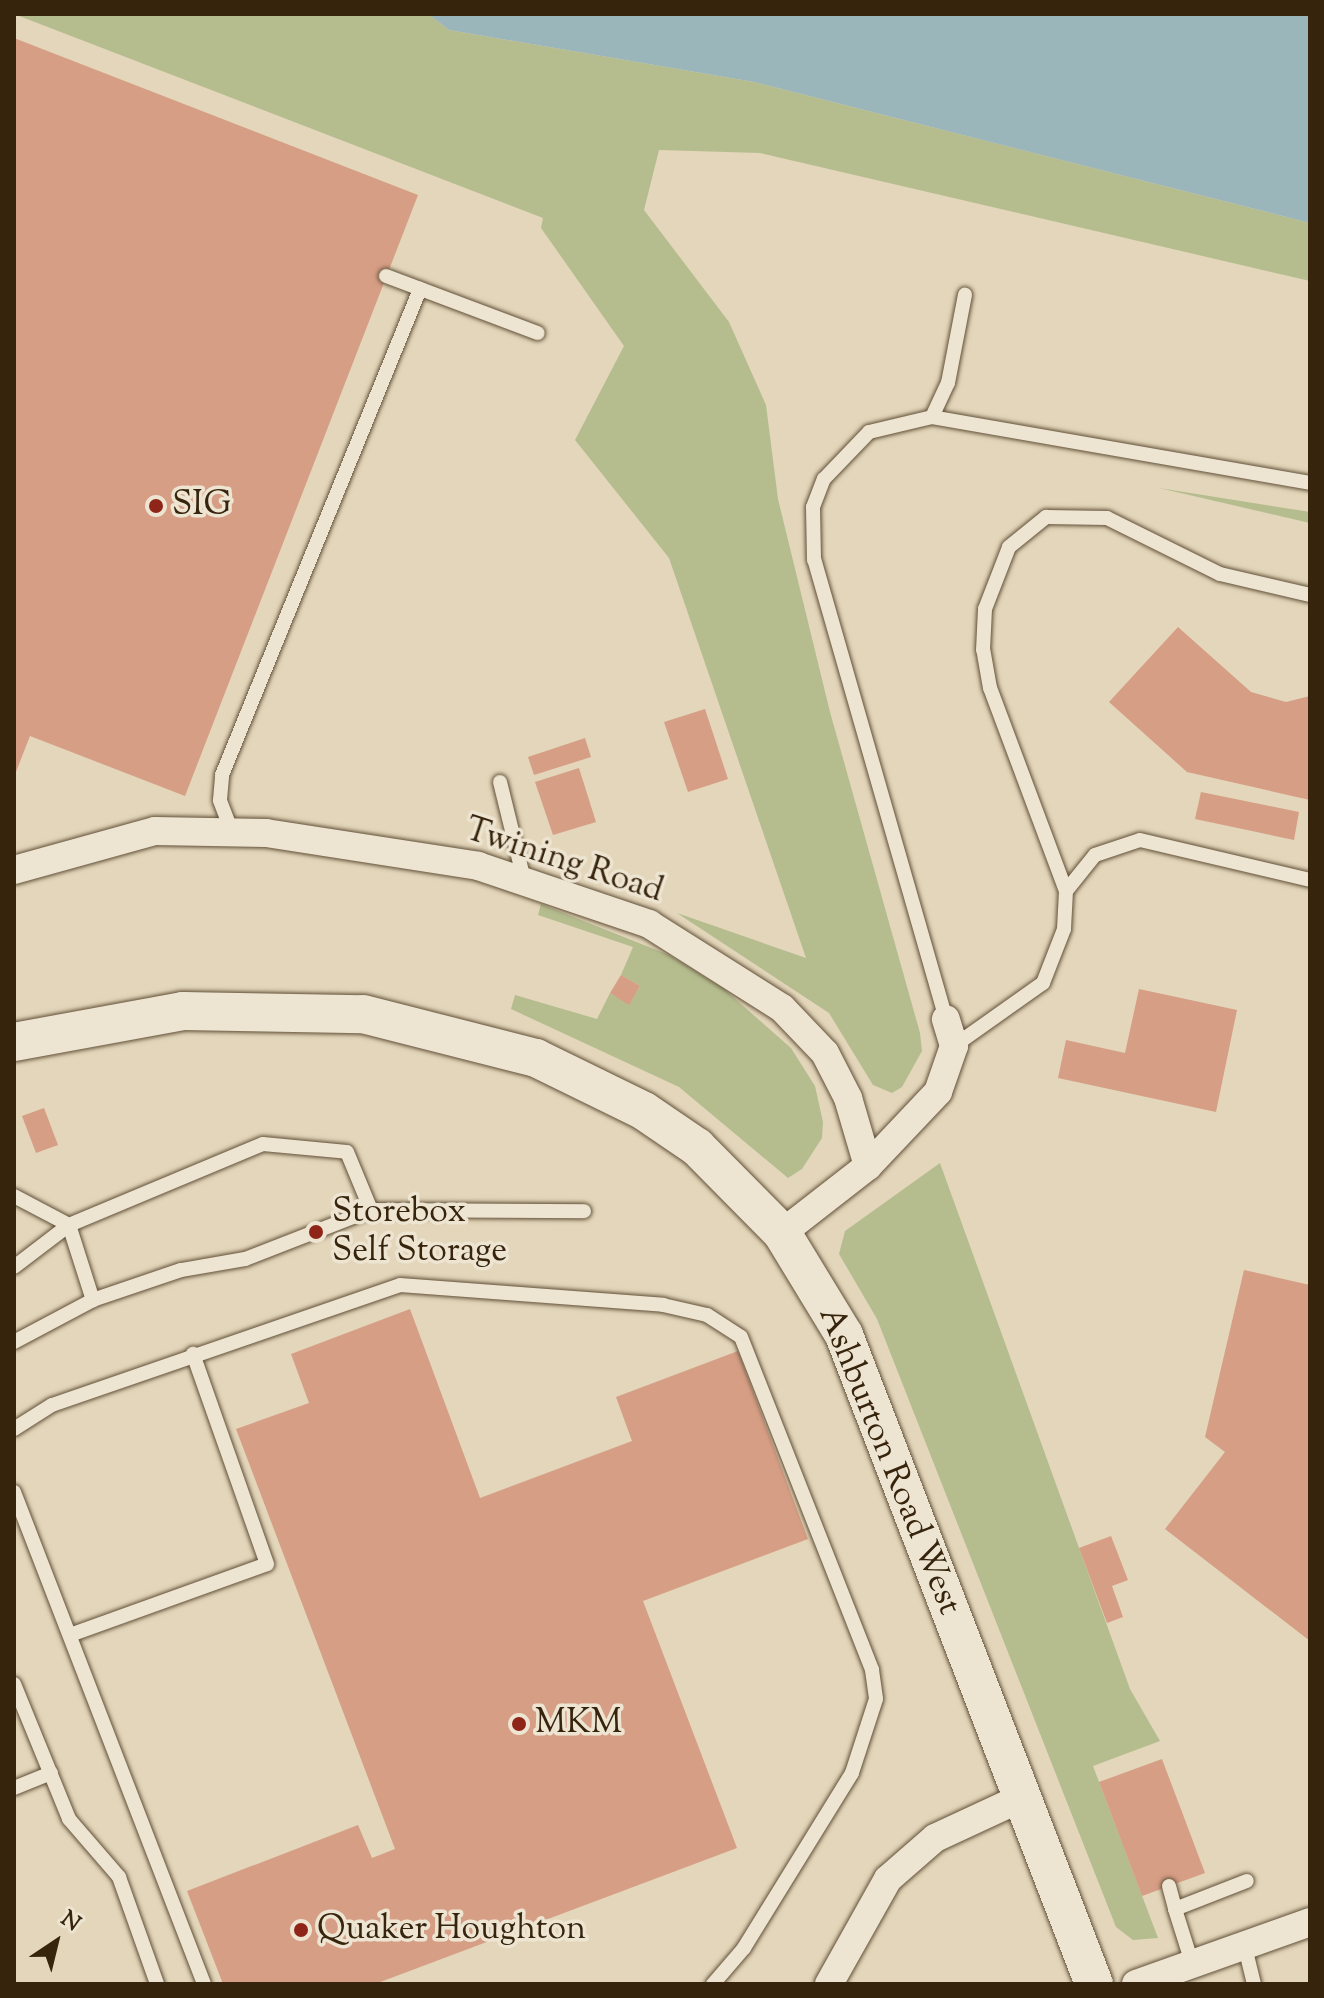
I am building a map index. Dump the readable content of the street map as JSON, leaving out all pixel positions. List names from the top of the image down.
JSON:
{
  "streets": {
    "main road": ["Ashburton Road West"],
    "street": ["Twining Road"]
  },
  "places": [
    "SIG",
    "Storebox Self Storage",
    "MKM",
    "Quaker Houghton"
  ],
  "north": "top right"
}
